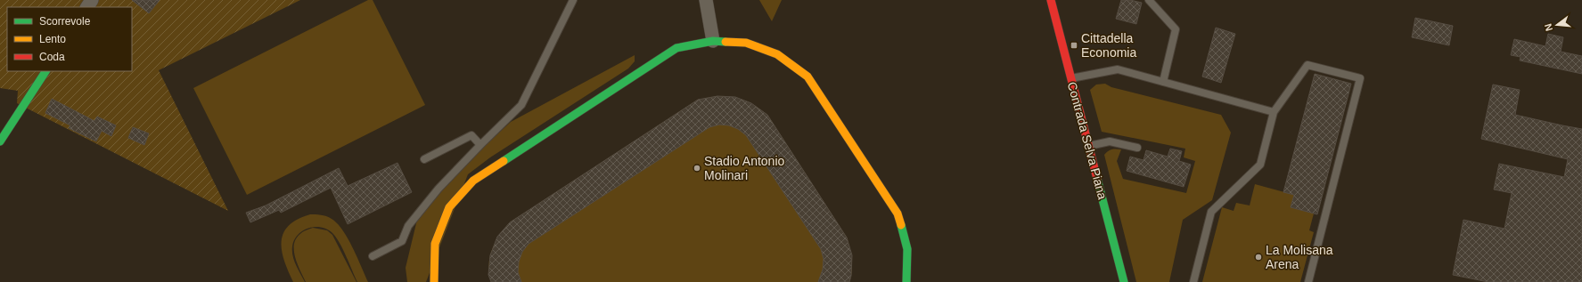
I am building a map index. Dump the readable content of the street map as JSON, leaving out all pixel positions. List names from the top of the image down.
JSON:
{
  "streets": {
    "street": ["Contrada Selva Piana"]
  },
  "places": {
    "transit": ["Cittadella Economia"],
    "other": ["Stadio Antonio Molinari", "La Molisana Arena"]
  },
  "legend": ["Scorrevole", "Lento", "Coda"],
  "north": "left"
}
